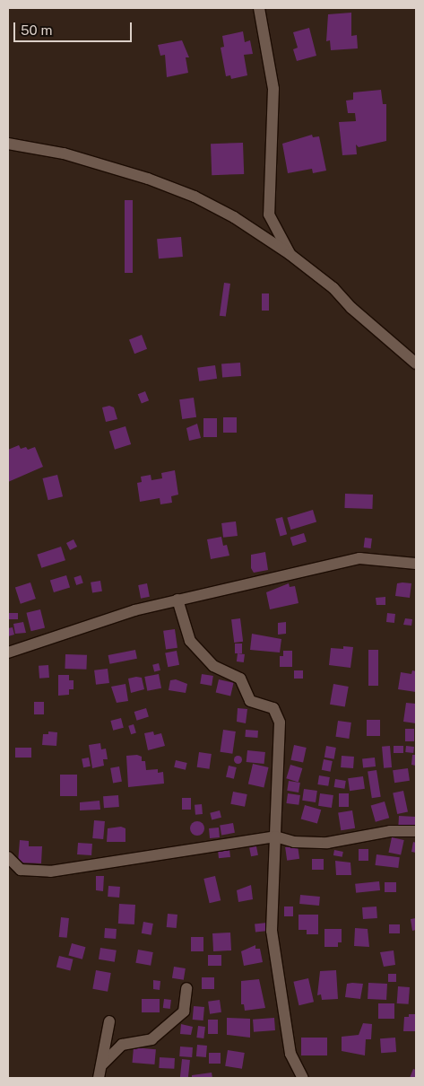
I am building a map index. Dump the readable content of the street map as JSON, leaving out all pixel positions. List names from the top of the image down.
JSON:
{
  "scale_bar": "50 m"
}
